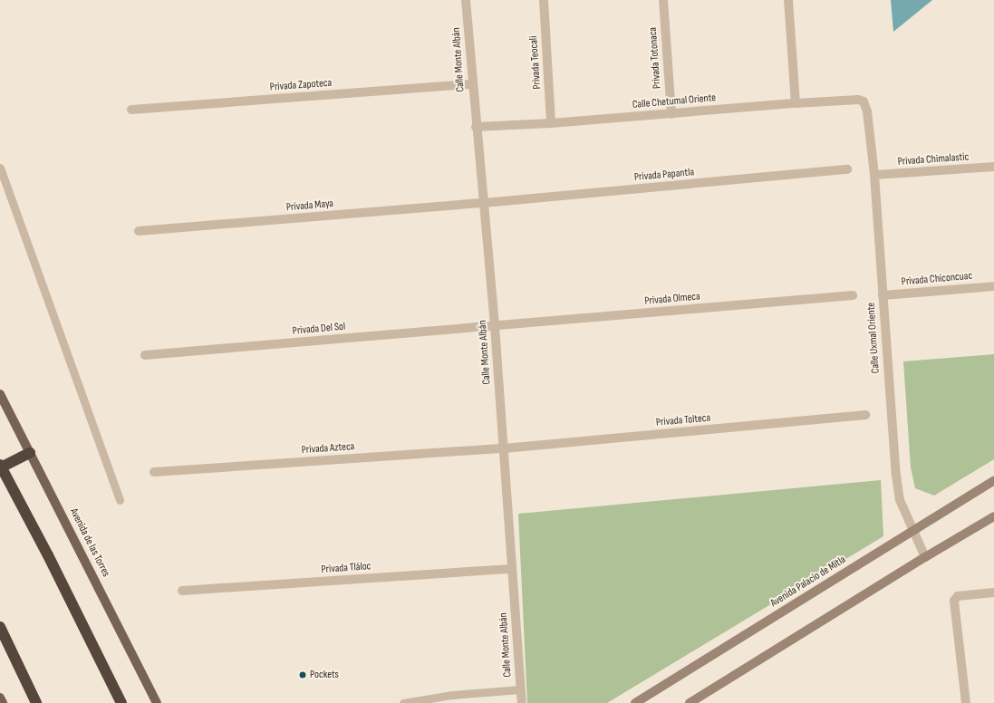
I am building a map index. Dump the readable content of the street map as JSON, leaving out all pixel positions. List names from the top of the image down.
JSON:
{
  "streets": {
    "main road": ["Avenida de las Torres", "Avenida Palacio de Mitla"],
    "street": [
      "Privada Totonaca",
      "Calle Monte Albán",
      "Privada Teocali",
      "Privada Zapoteca",
      "Calle Chetumal Oriente",
      "Privada Chimalastic",
      "Privada Papantla",
      "Privada Maya",
      "Privada Chiconcuac",
      "Privada Olmeca",
      "Privada Del Sol",
      "Calle Uxmal Oriente",
      "Privada Tolteca",
      "Privada Azteca",
      "Privada Tláloc"
    ]
  },
  "crossings": [
    ["Privada Totonaca", "Calle Chetumal Oriente"],
    ["Calle Monte Albán", "Privada Zapoteca"],
    ["Calle Monte Albán", "Calle Chetumal Oriente"],
    ["Calle Monte Albán", "Privada Papantla"],
    ["Calle Monte Albán", "Privada Maya"],
    ["Calle Monte Albán", "Privada Olmeca"],
    ["Calle Monte Albán", "Privada Del Sol"],
    ["Calle Monte Albán", "Privada Tolteca"],
    ["Calle Monte Albán", "Privada Azteca"],
    ["Calle Monte Albán", "Privada Tláloc"],
    ["Privada Teocali", "Calle Chetumal Oriente"],
    ["Calle Chetumal Oriente", "Calle Uxmal Oriente"],
    ["Privada Chimalastic", "Calle Uxmal Oriente"],
    ["Privada Papantla", "Privada Maya"],
    ["Privada Chiconcuac", "Calle Uxmal Oriente"],
    ["Privada Olmeca", "Privada Del Sol"],
    ["Calle Uxmal Oriente", "Avenida Palacio de Mitla"],
    ["Privada Tolteca", "Privada Azteca"]
  ],
  "places": ["Pockets"]
}
